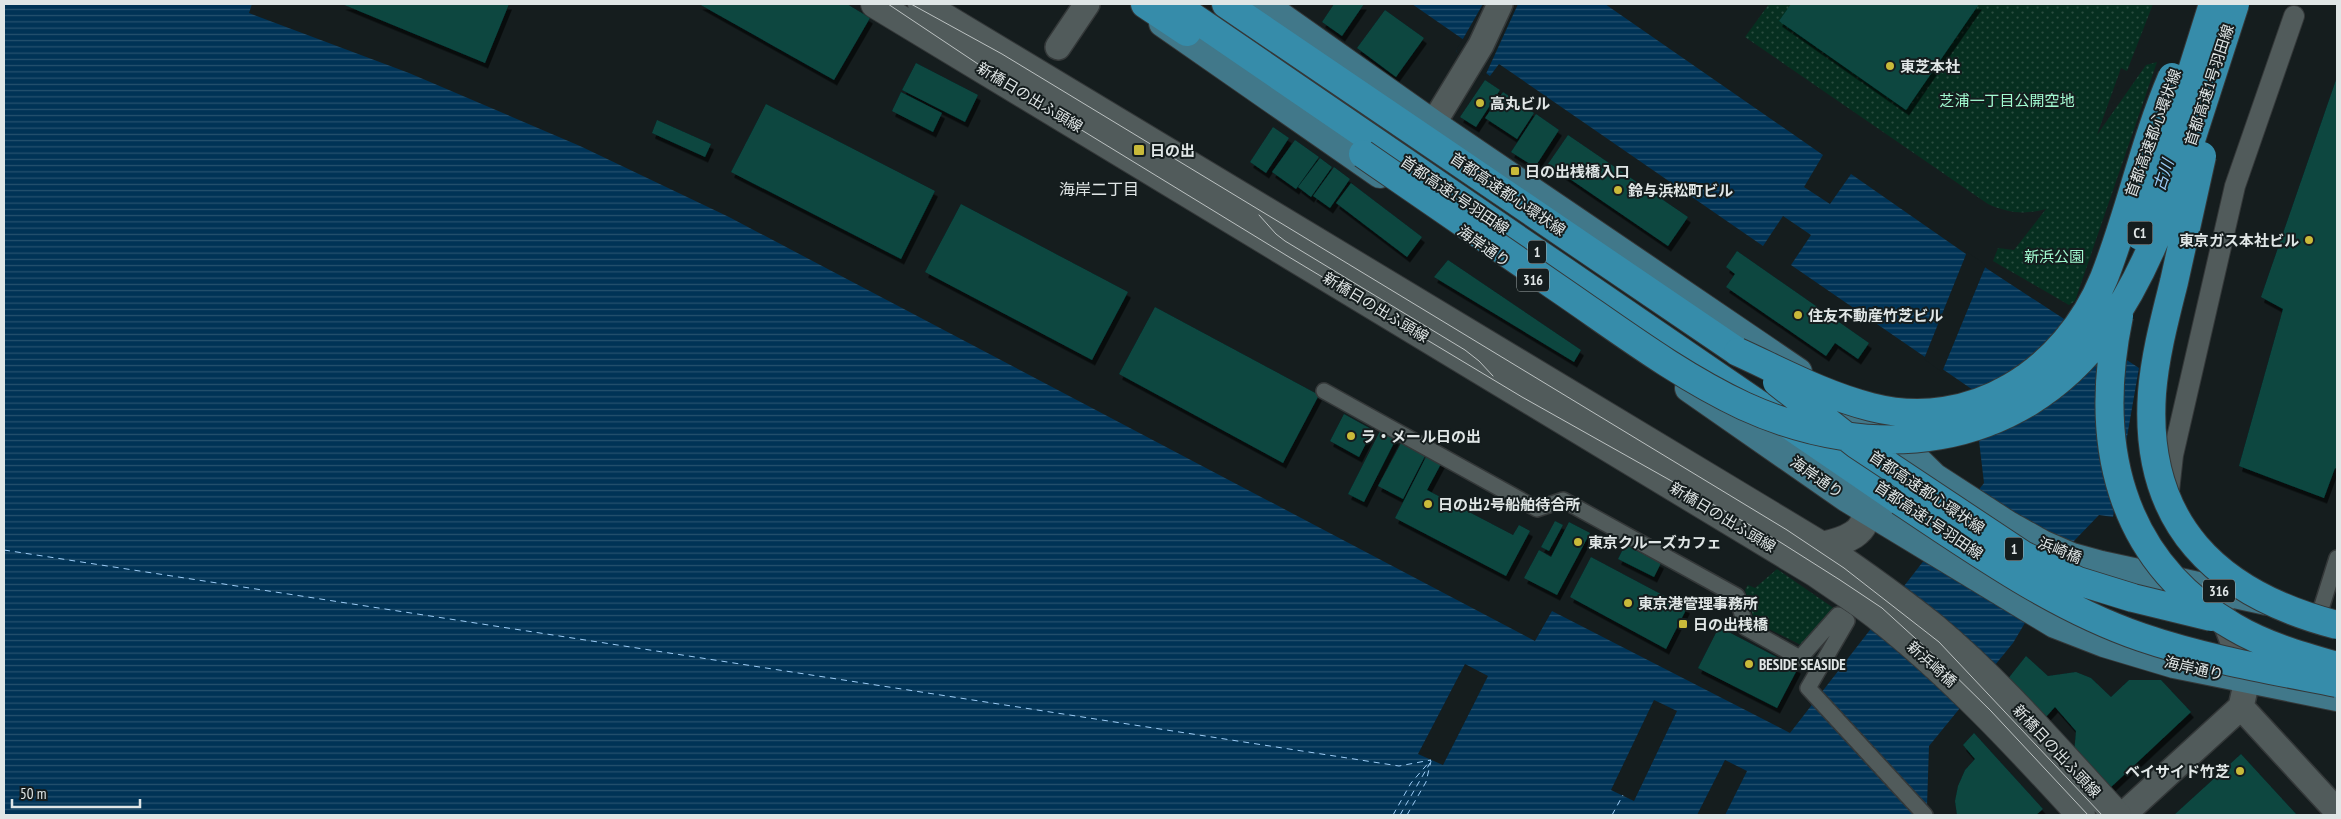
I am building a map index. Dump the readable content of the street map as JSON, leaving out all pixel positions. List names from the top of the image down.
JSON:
{
  "streets": {
    "highway": [
      "首都高速1号羽田線",
      "首都高速都心環状線",
      "C1",
      "1"
    ],
    "main road": [
      "新橋日の出ふ頭線",
      "海岸通り",
      "316",
      "浜崎橋",
      "新浜崎橋"
    ]
  },
  "crossings": [
    ["新橋日の出ふ頭線", "新浜崎橋"],
    ["首都高速都心環状線", "1"],
    ["316", "浜崎橋"]
  ],
  "districts": ["海岸二丁目"],
  "water": ["古川"],
  "parks": ["芝浦一丁目公開空地", "新浜公園"],
  "places": {
    "other": [
      "東芝本社",
      "高丸ビル",
      "鈴与浜松町ビル",
      "東京ガス本社ビル",
      "住友不動産竹芝ビル",
      "ラ・メール日の出",
      "日の出2号船舶待合所",
      "東京クルーズカフェ",
      "東京港管理事務所",
      "BESIDE SEASIDE",
      "ベイサイド竹芝"
    ],
    "transit": ["日の出", "日の出桟橋入口", "日の出桟橋"]
  },
  "scale_bar": "50 m"
}
